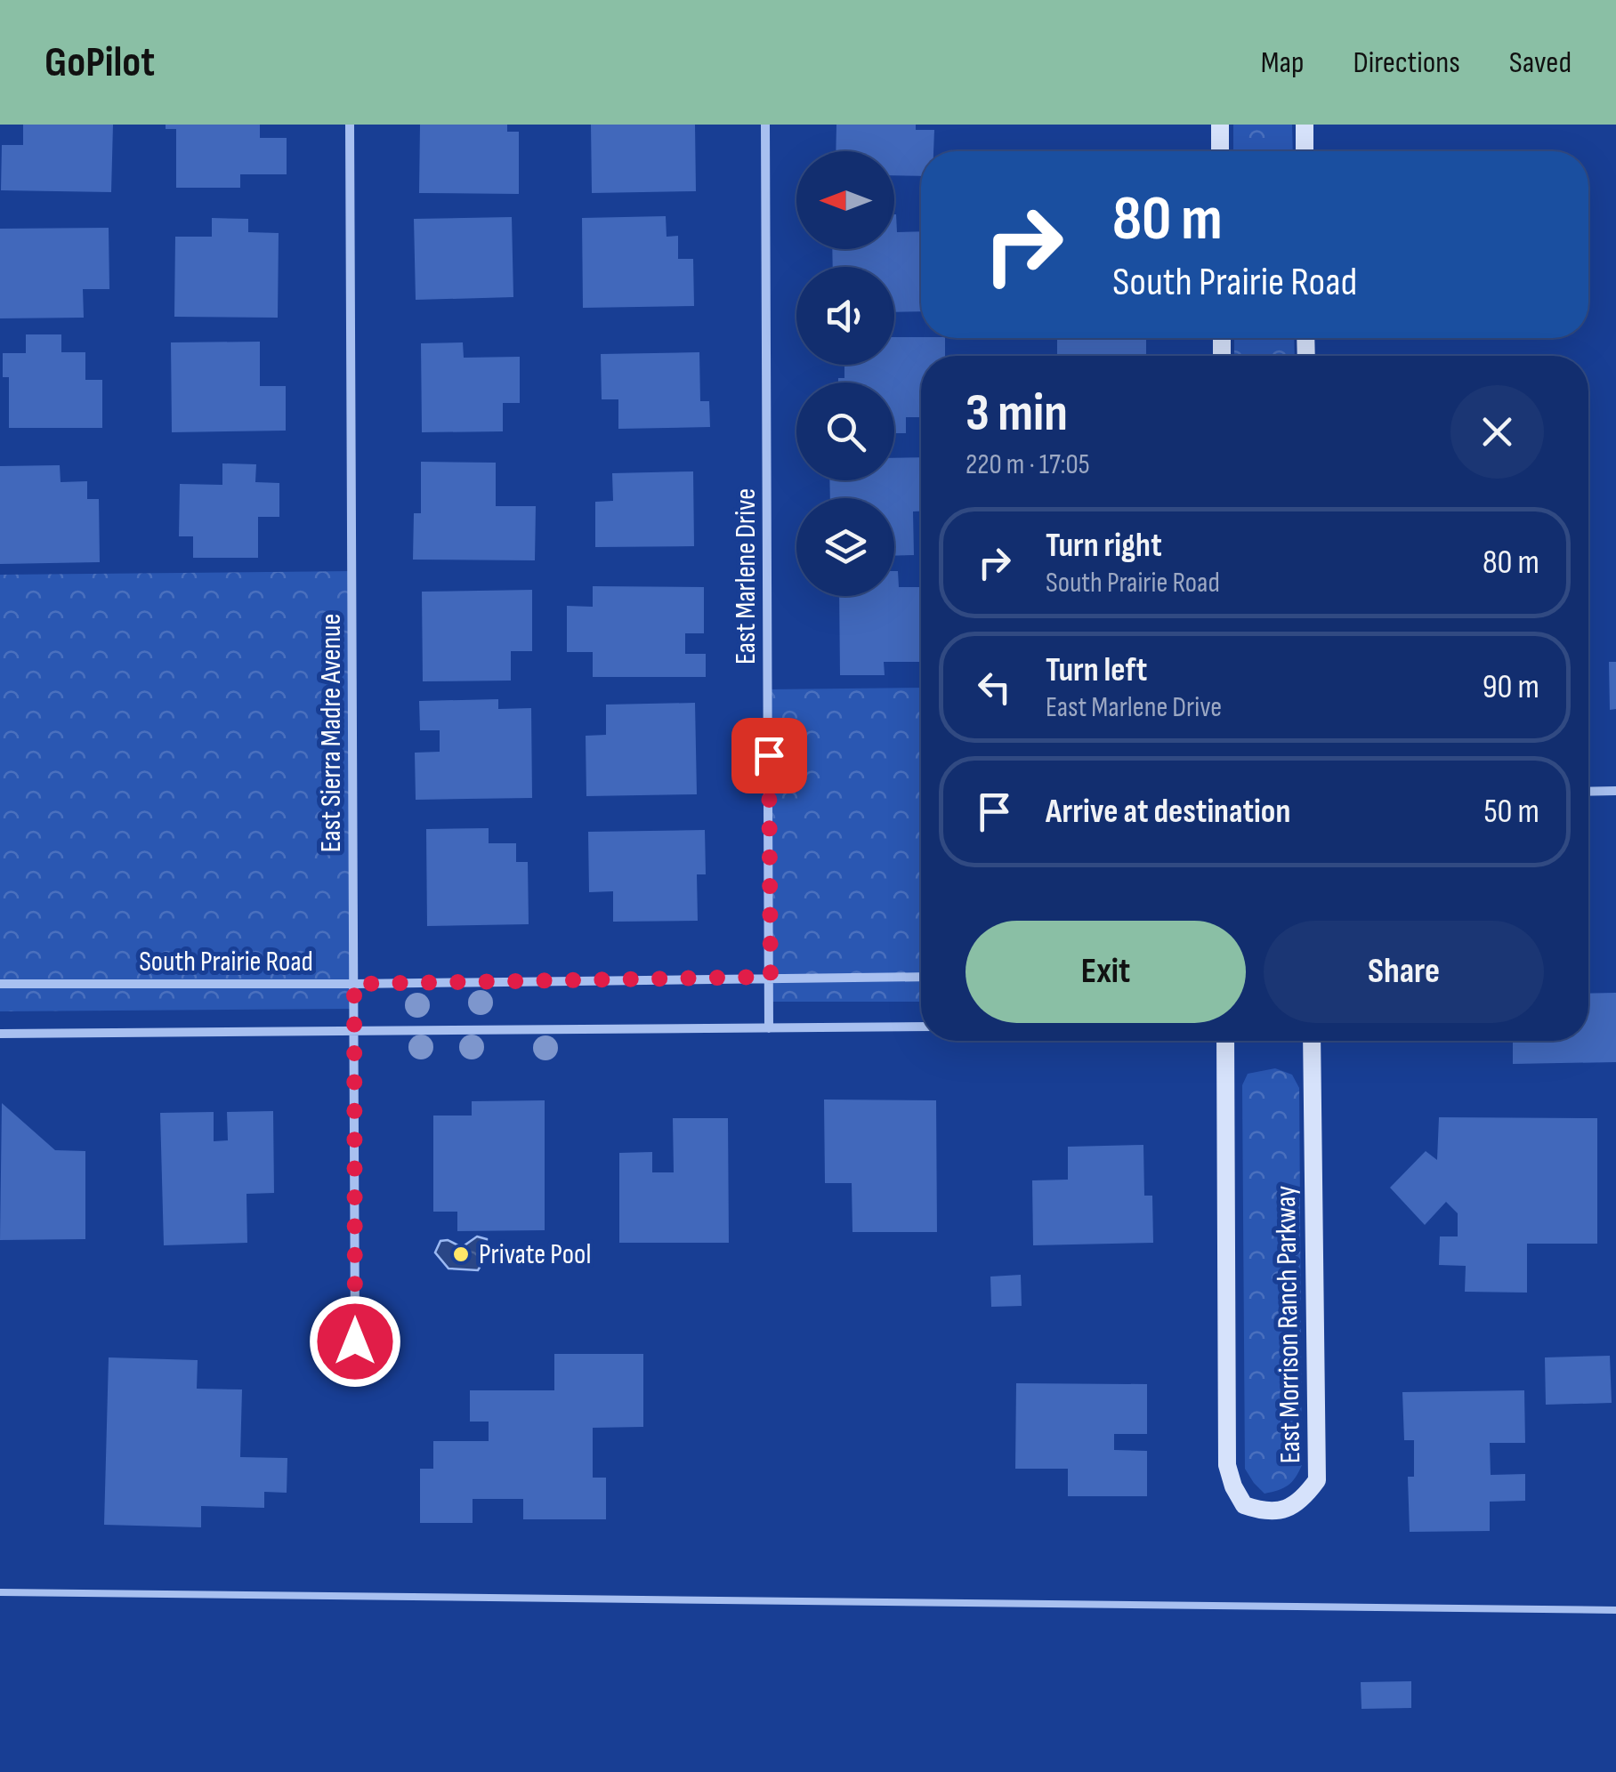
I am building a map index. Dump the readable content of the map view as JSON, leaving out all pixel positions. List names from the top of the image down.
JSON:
{
  "streets": {
    "street": [
      "East Marlene Drive",
      "East Sierra Madre Avenue",
      "South Prairie Road",
      "East Morrison Ranch Parkway"
    ]
  },
  "crossings": [
    ["East Marlene Drive", "South Prairie Road"],
    ["East Sierra Madre Avenue", "South Prairie Road"]
  ],
  "places": ["Private Pool"],
  "north": "left",
  "page": {
    "header": "GoPilot",
    "nav": ["Map", "Directions", "Saved"],
    "turn": ["80 m", "South Prairie Road"],
    "heading": ["3 min", "220 m · 17:05"],
    "list": [
      {
        "name": "Turn right",
        "note": "South Prairie Road",
        "value": "80 m"
      },
      {
        "name": "Turn left",
        "note": "East Marlene Drive",
        "value": "90 m"
      },
      {
        "name": "Arrive at destination",
        "value": "50 m"
      }
    ],
    "buttons": ["Exit", "Share"]
  }
}
